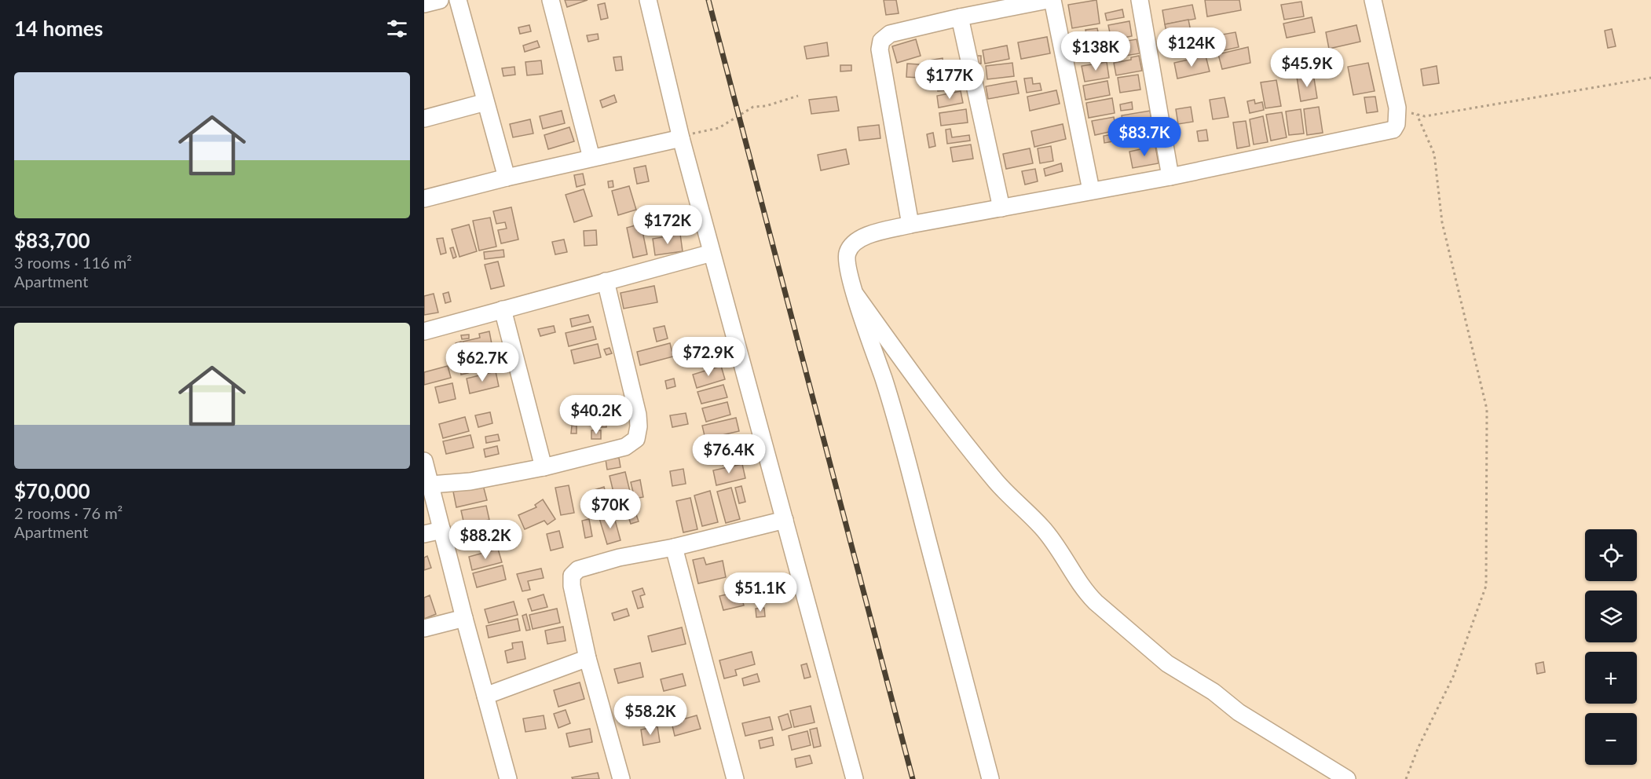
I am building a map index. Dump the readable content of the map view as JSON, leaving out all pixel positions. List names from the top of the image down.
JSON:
{
  "page": {
    "heading": "14 homes",
    "price": [
      "$124K",
      "$138K",
      "$45.9K",
      "$177K",
      "$83.7K",
      "$172K",
      "$72.9K",
      "$62.7K",
      "$40.2K",
      "$76.4K",
      "$70K",
      "$88.2K",
      "$51.1K",
      "$58.2K"
    ],
    "list": [
      {
        "name": "$83,700",
        "note": "3 rooms · 116 m² · Apartment"
      },
      {
        "name": "$70,000",
        "note": "2 rooms · 76 m² · Apartment"
      }
    ],
    "map_buttons": ["+", "−"]
  }
}
